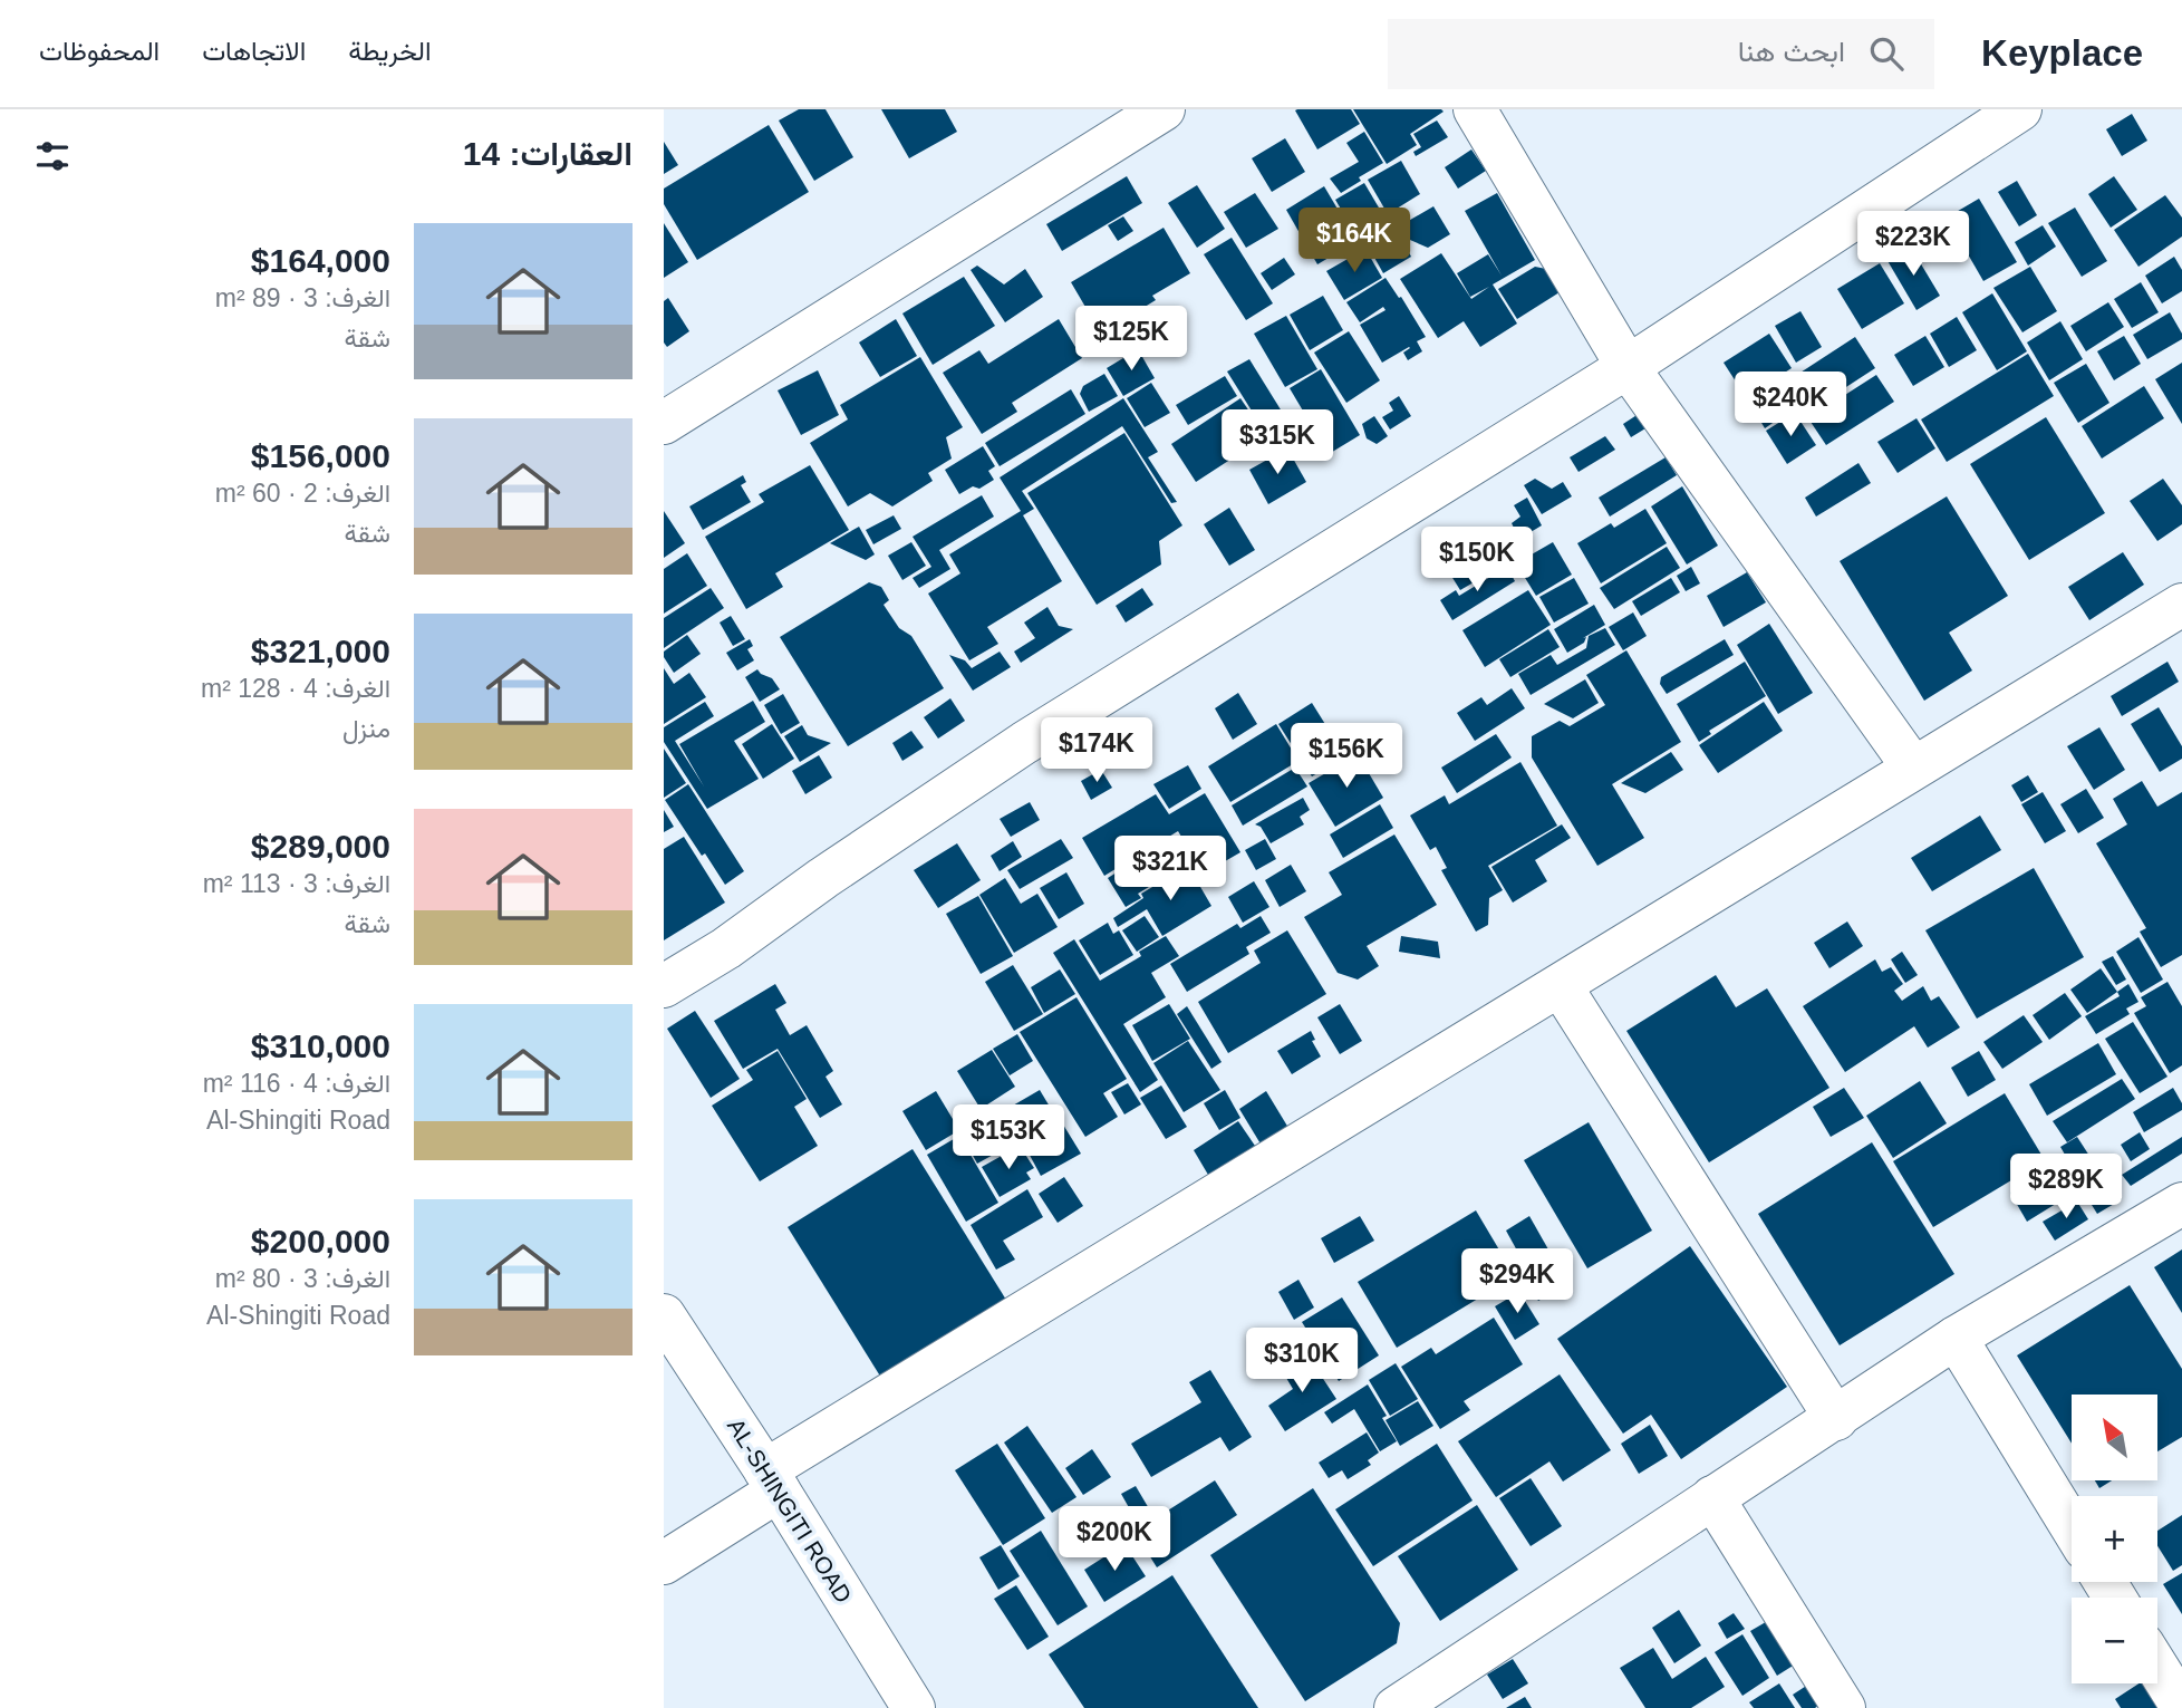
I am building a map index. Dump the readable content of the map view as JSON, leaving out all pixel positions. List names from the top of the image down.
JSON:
{
  "streets": {
    "street": ["AL-SHINGITI ROAD"]
  },
  "north": "top left",
  "page": {
    "header": "Keyplace",
    "search": "ابحث هنا",
    "nav": ["الخريطة", "الاتجاهات", "المحفوظات"],
    "heading": "العقارات: 14",
    "list": [
      {
        "name": "$164,000",
        "note": "الغرف: 3 · 89 m² · شقة"
      },
      {
        "name": "$156,000",
        "note": "الغرف: 2 · 60 m² · شقة"
      },
      {
        "name": "$321,000",
        "note": "الغرف: 4 · 128 m² · منزل"
      },
      {
        "name": "$289,000",
        "note": "الغرف: 3 · 113 m² · شقة"
      },
      {
        "name": "$310,000",
        "note": "الغرف: 4 · 116 m² · Al-Shingiti Road"
      },
      {
        "name": "$200,000",
        "note": "الغرف: 3 · 80 m² · Al-Shingiti Road"
      }
    ],
    "price": [
      "$164K",
      "$223K",
      "$125K",
      "$240K",
      "$315K",
      "$150K",
      "$174K",
      "$156K",
      "$321K",
      "$153K",
      "$289K",
      "$294K",
      "$310K",
      "$200K"
    ],
    "map_buttons": ["+", "−"]
  }
}
